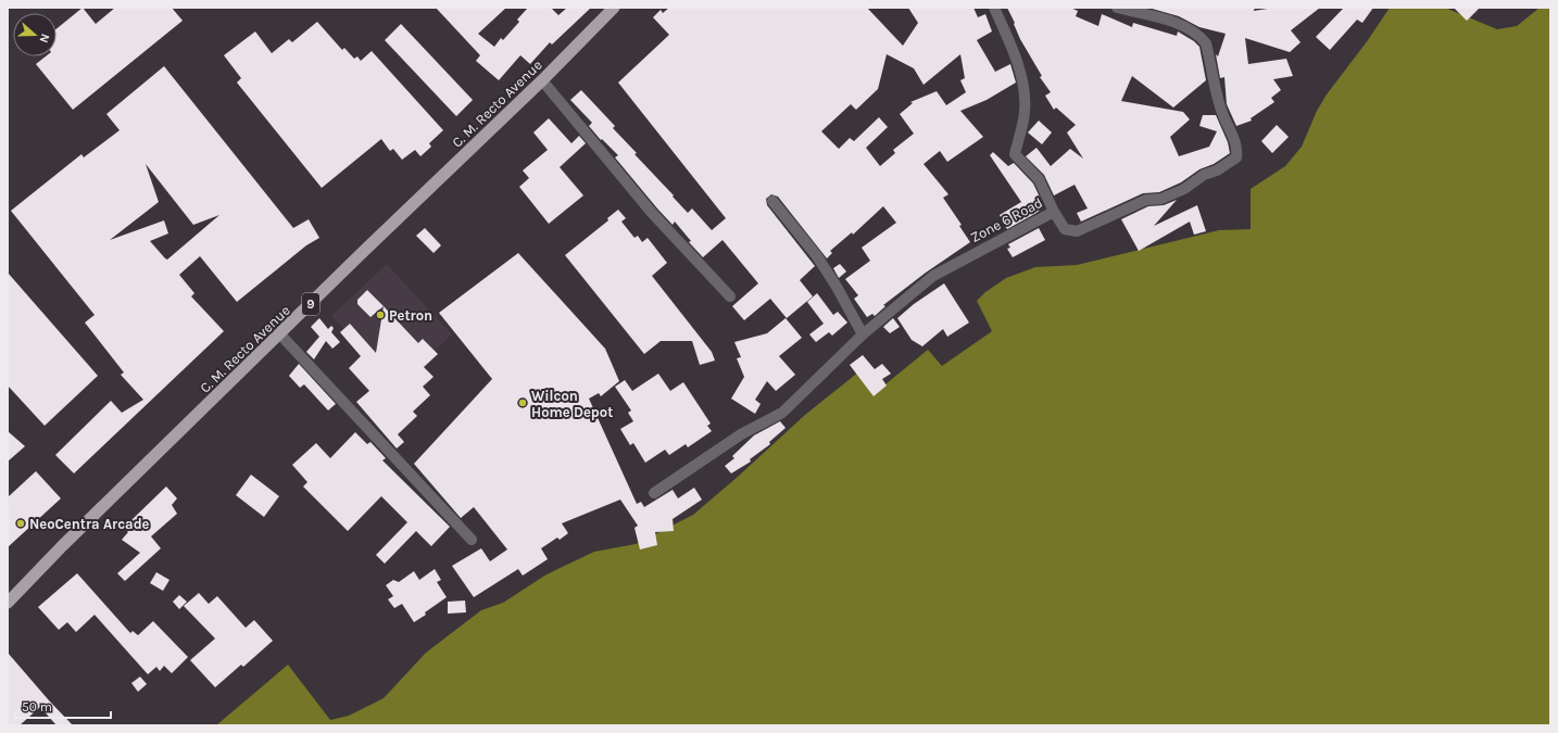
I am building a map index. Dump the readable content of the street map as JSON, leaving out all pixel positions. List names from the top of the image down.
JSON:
{
  "streets": {
    "highway": ["C. M. Recto Avenue", "9"],
    "street": ["Zone 6 Road"]
  },
  "places": ["Petron", "Wilcon Home Depot", "NeoCentra Arcade"],
  "scale_bar": "50 m",
  "north": "right"
}
